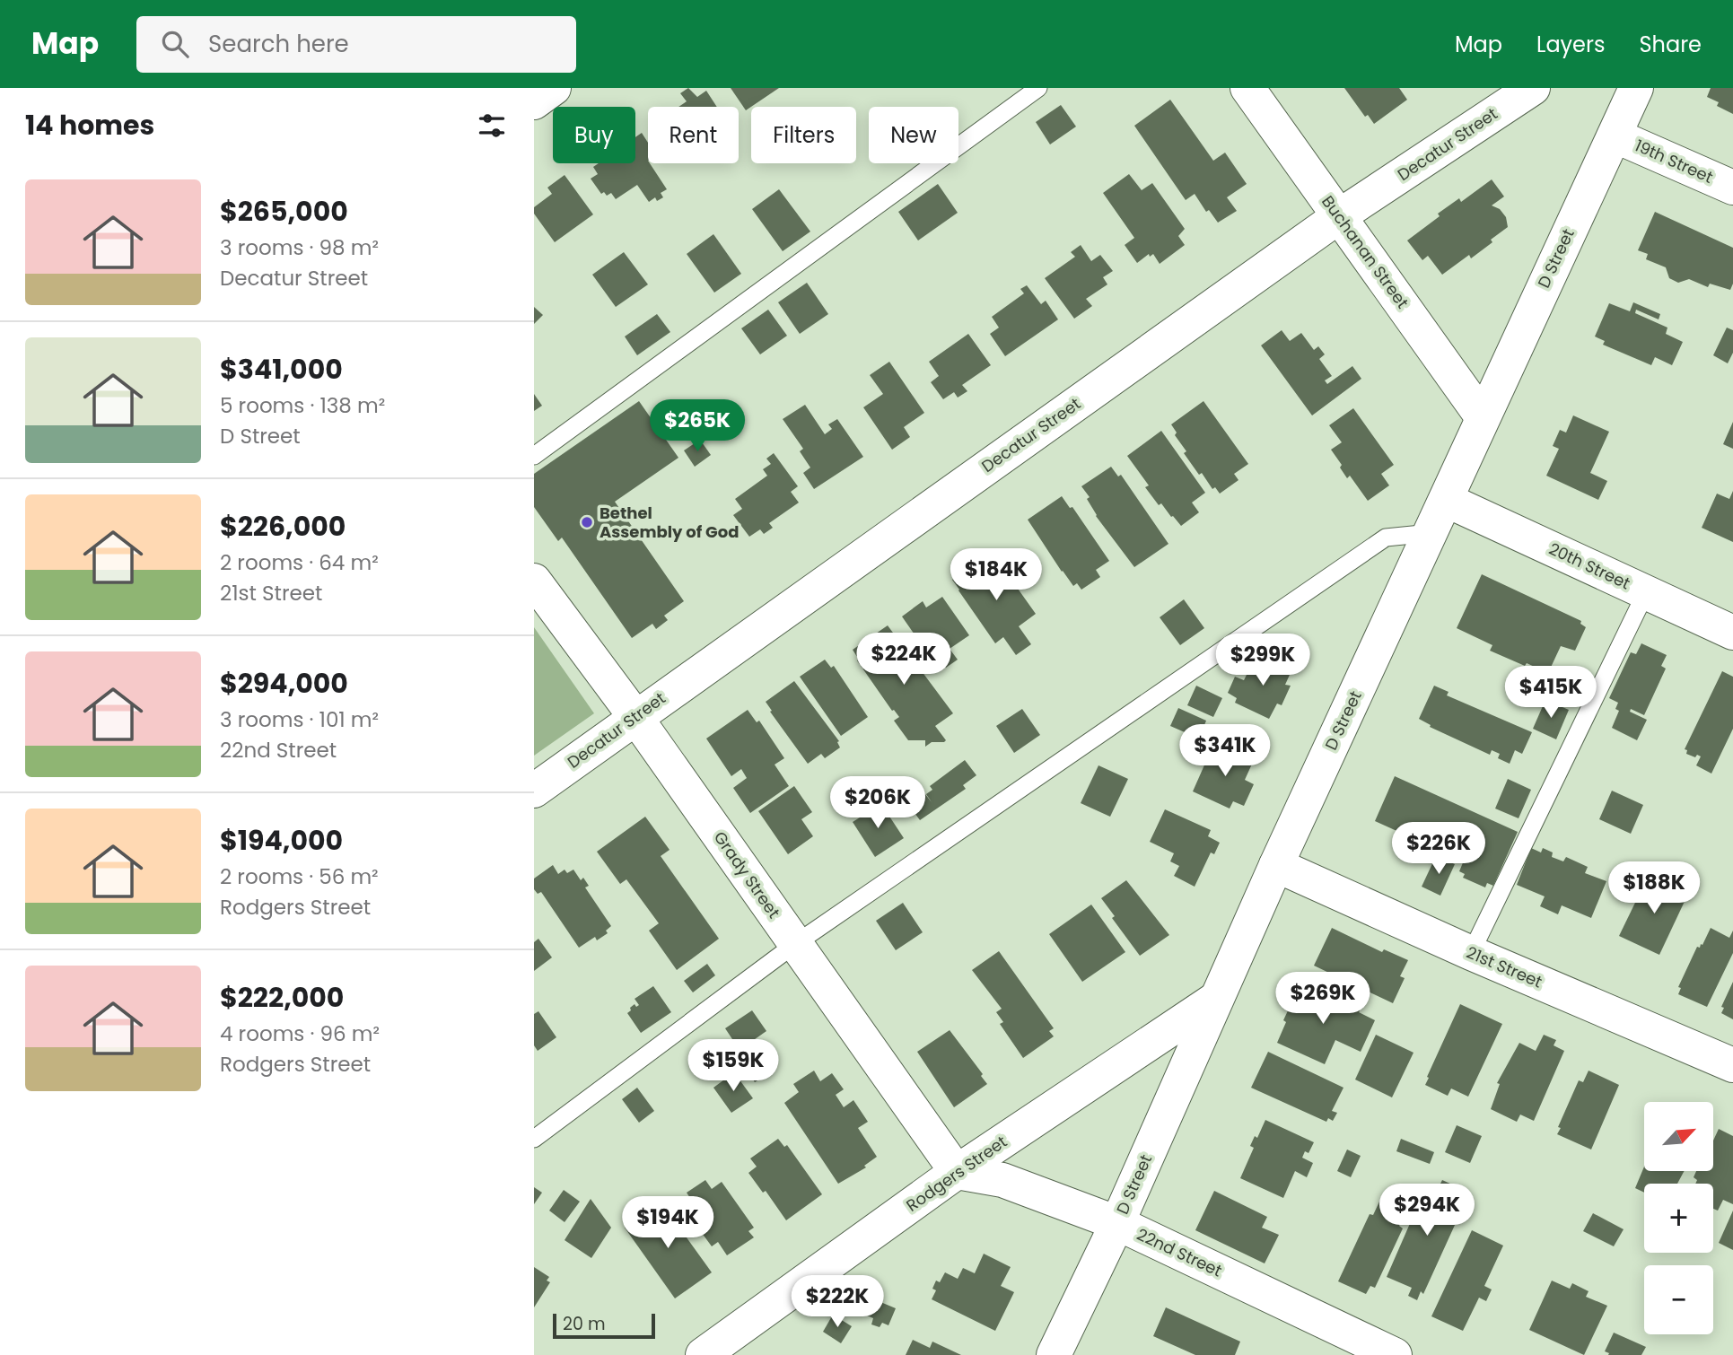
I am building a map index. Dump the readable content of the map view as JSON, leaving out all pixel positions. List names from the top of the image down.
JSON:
{
  "streets": {
    "street": [
      "Decatur Street",
      "19th Street",
      "Buchanan Street",
      "D Street",
      "20th Street",
      "Grady Street",
      "21st Street",
      "Rodgers Street",
      "22nd Street"
    ]
  },
  "crossings": [
    ["Decatur Street", "Buchanan Street"],
    ["Decatur Street", "Grady Street"],
    ["19th Street", "D Street"],
    ["Buchanan Street", "D Street"],
    ["D Street", "20th Street"],
    ["D Street", "21st Street"],
    ["D Street", "Rodgers Street"],
    ["D Street", "22nd Street"],
    ["Grady Street", "Rodgers Street"],
    ["Grady Street", "22nd Street"],
    ["Rodgers Street", "22nd Street"]
  ],
  "places": ["Bethel Assembly of God"],
  "scale_bar": "20 m",
  "north": "top right",
  "page": {
    "header": "Map",
    "search": "Search here",
    "nav": ["Map", "Layers", "Share"],
    "heading": "14 homes",
    "chip": [
      "Buy",
      "Rent",
      "Filters",
      "New"
    ],
    "list": [
      {
        "name": "$265,000",
        "note": "3 rooms · 98 m² · Decatur Street"
      },
      {
        "name": "$341,000",
        "note": "5 rooms · 138 m² · D Street"
      },
      {
        "name": "$226,000",
        "note": "2 rooms · 64 m² · 21st Street"
      },
      {
        "name": "$294,000",
        "note": "3 rooms · 101 m² · 22nd Street"
      },
      {
        "name": "$194,000",
        "note": "2 rooms · 56 m² · Rodgers Street"
      },
      {
        "name": "$222,000",
        "note": "4 rooms · 96 m² · Rodgers Street"
      }
    ],
    "price": [
      "$265K",
      "$184K",
      "$224K",
      "$299K",
      "$415K",
      "$341K",
      "$206K",
      "$226K",
      "$188K",
      "$269K",
      "$159K",
      "$294K",
      "$194K",
      "$222K"
    ],
    "map_buttons": ["+", "−"],
    "scale": "20 m"
  }
}
